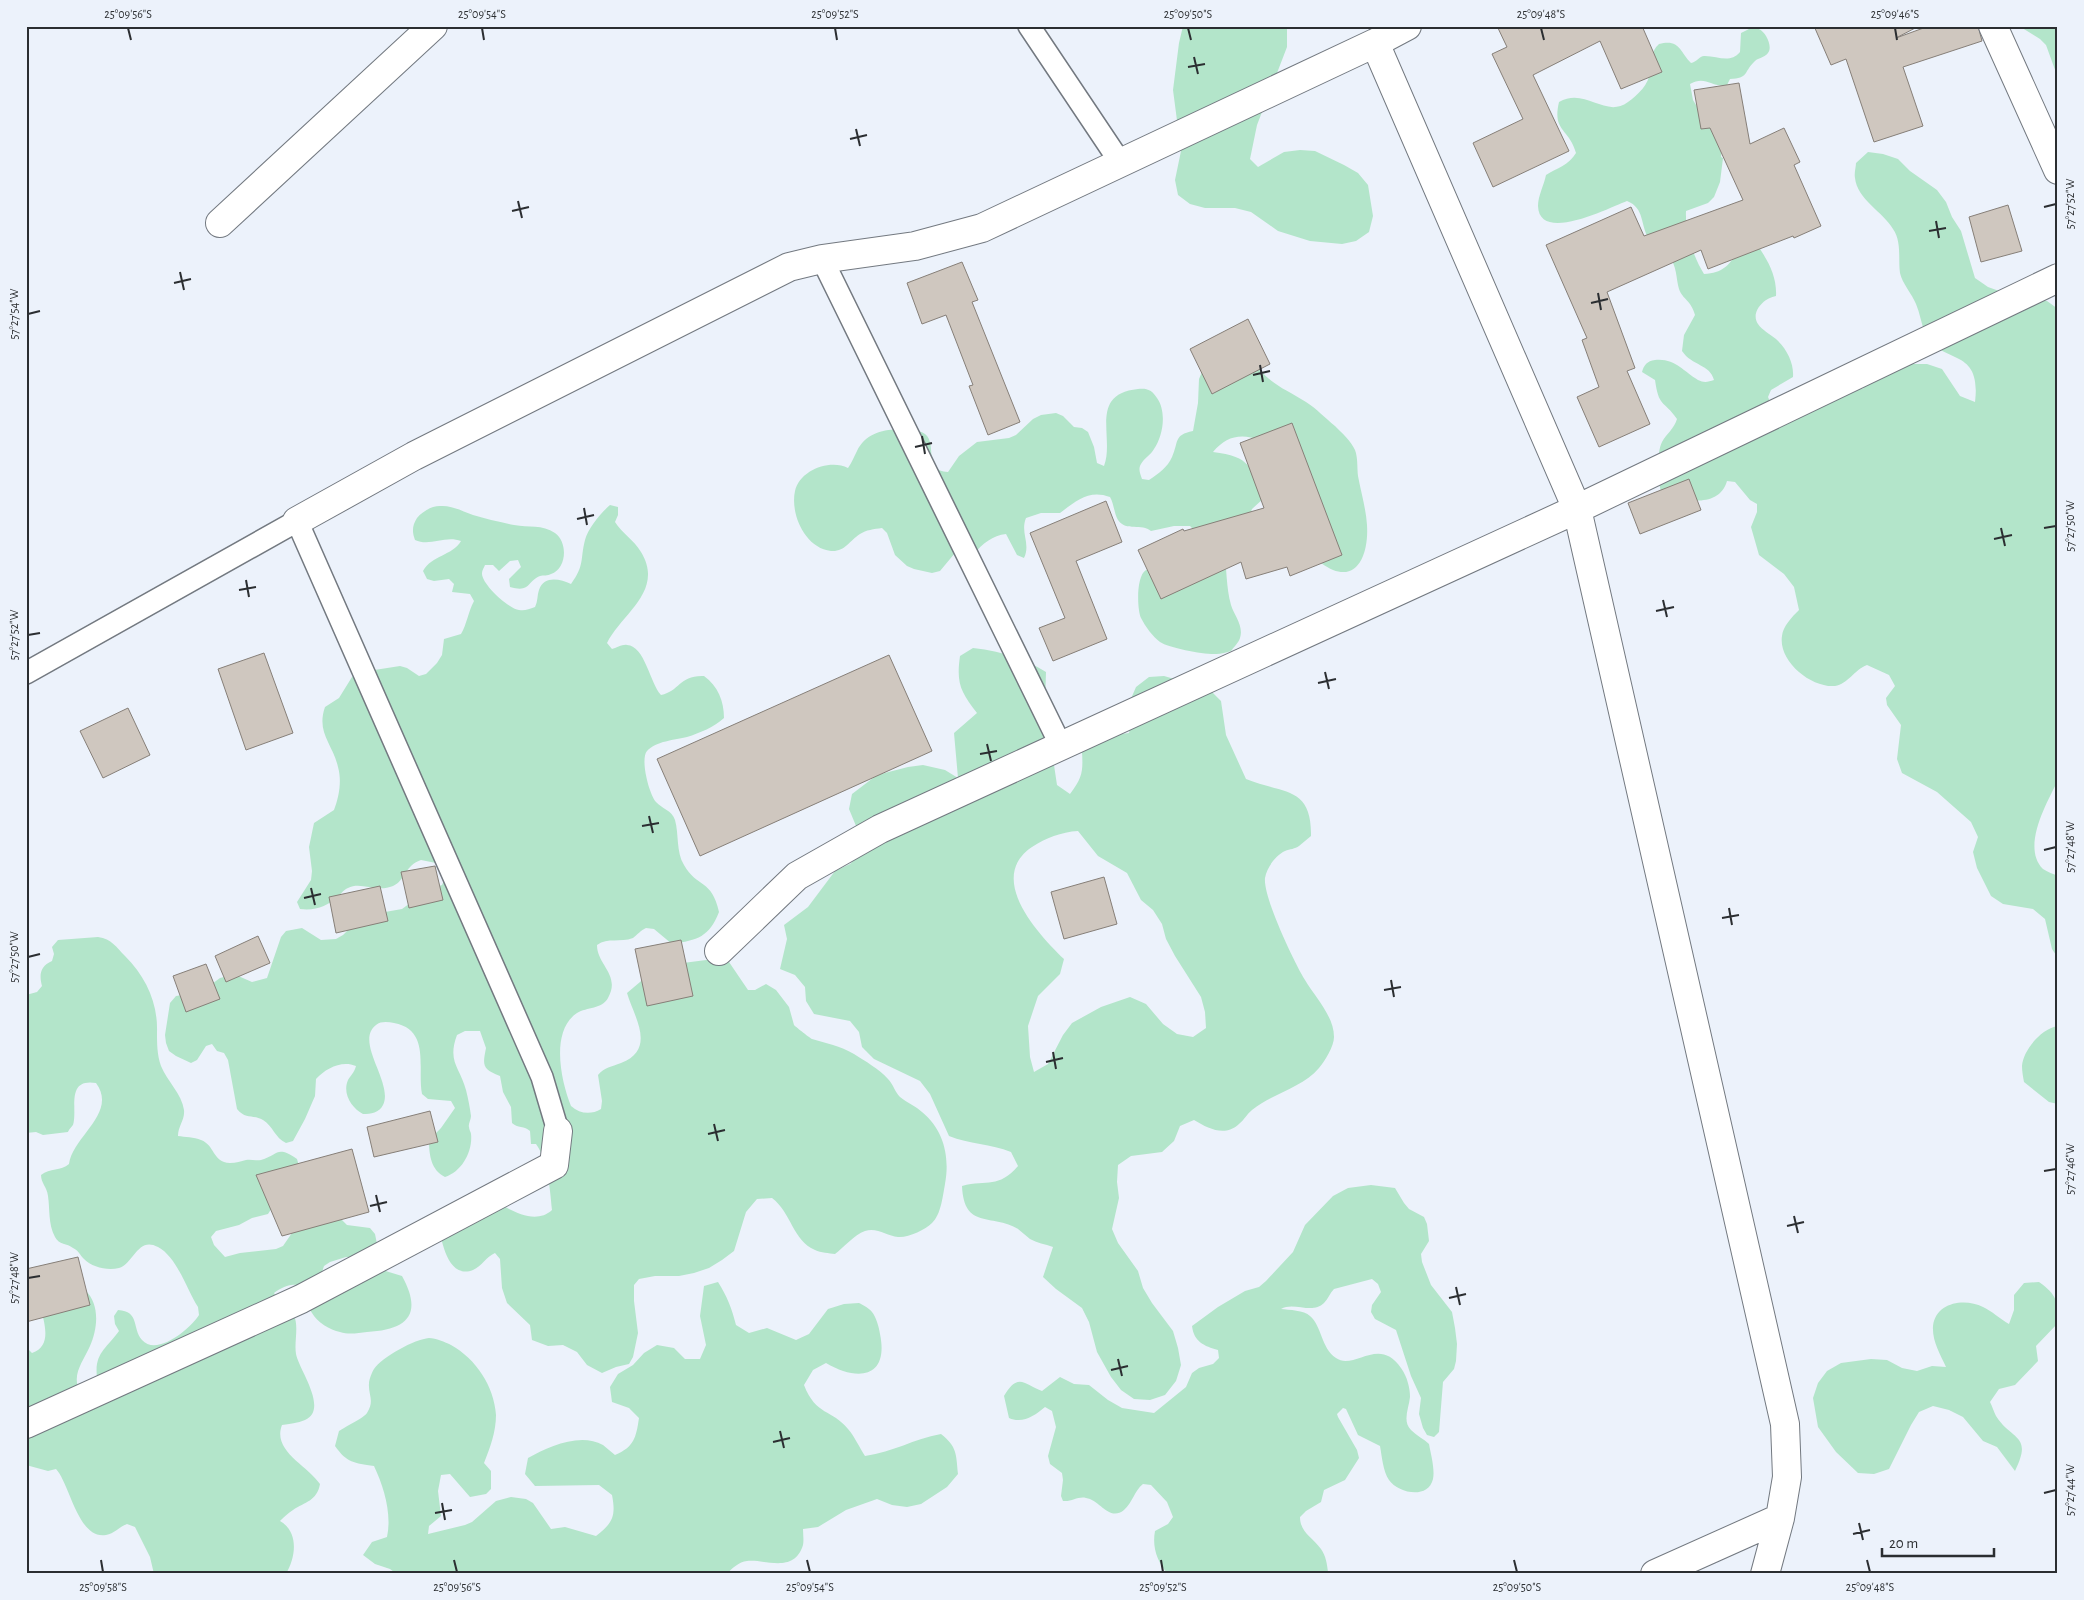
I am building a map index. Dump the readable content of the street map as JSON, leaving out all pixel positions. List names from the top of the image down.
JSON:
{
  "scale_bar": "20 m",
  "coordinates": [
    "25°09'56\"S",
    "25°09'54\"S",
    "25°09'52\"S",
    "25°09'50\"S",
    "25°09'48\"S",
    "25°09'46\"S",
    "57°27'52\"W",
    "57°27'54\"W",
    "57°27'50\"W",
    "57°27'48\"W",
    "57°27'46\"W",
    "57°27'44\"W",
    "25°09'58\"S"
  ]
}
